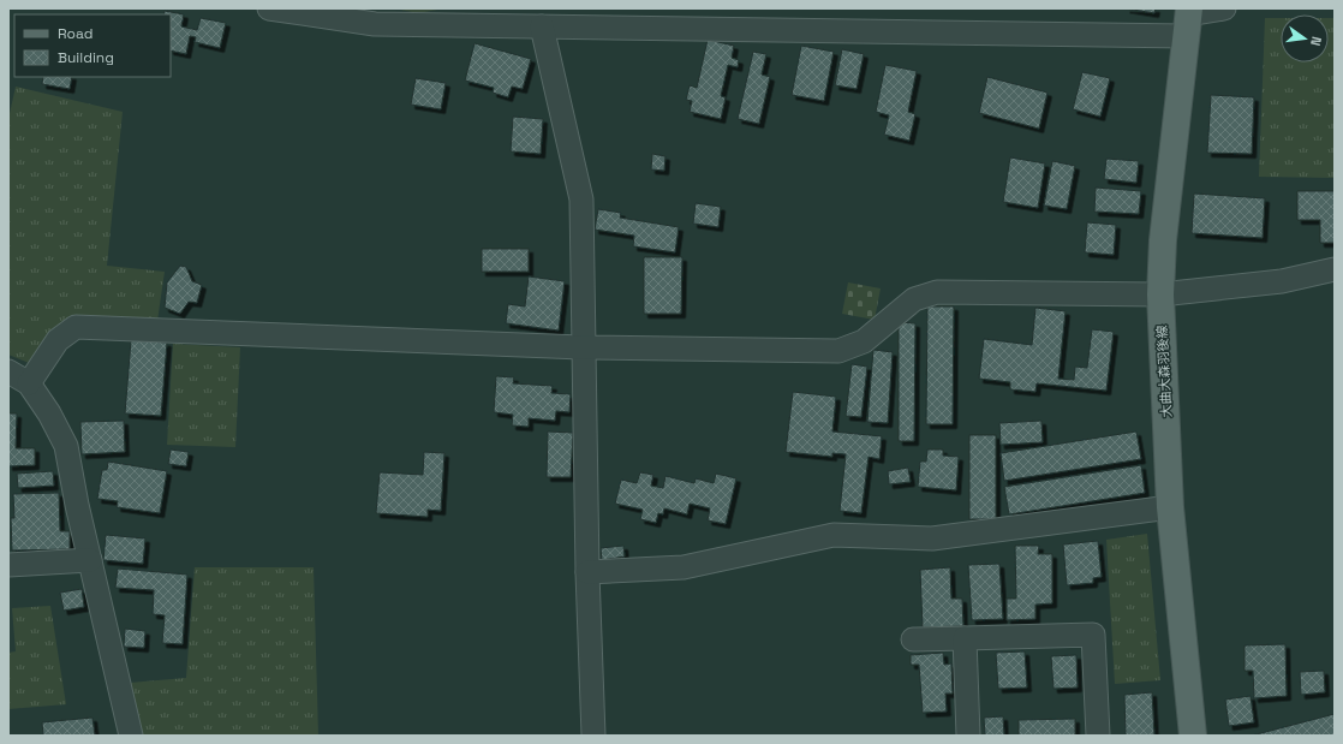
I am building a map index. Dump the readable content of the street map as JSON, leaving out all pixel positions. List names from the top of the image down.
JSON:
{
  "streets": {
    "main road": ["大曲大森羽後線"]
  },
  "legend": ["Road", "Building"],
  "north": "right"
}
